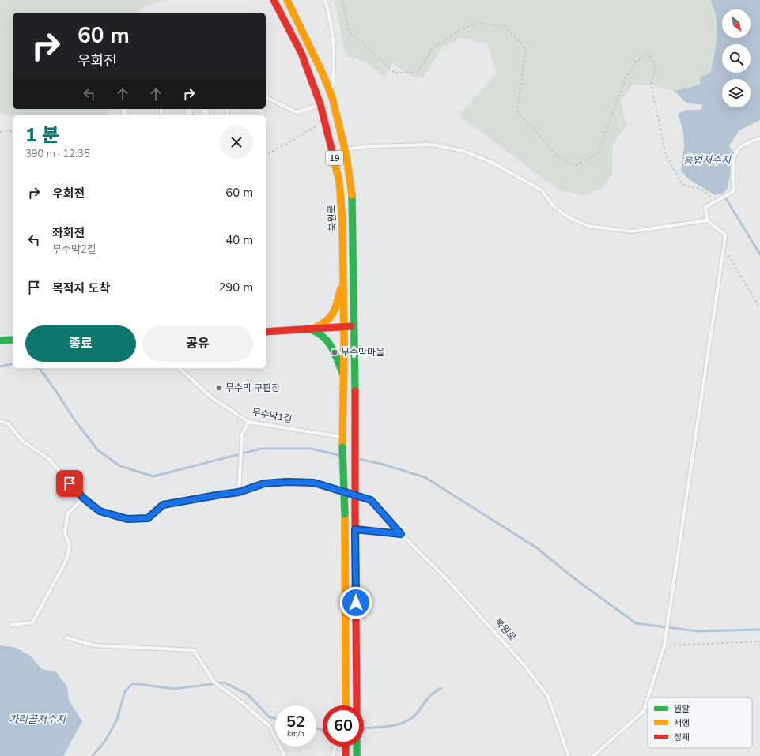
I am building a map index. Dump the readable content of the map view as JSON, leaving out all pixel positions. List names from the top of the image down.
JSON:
{
  "streets": {
    "main road": ["19", "북원로"],
    "lane": ["무수막1길"]
  },
  "crossings": [
    ["19", "북원로"],
    ["북원로", "무수막1길"]
  ],
  "water": ["흥업저수지", "가리골저수지"],
  "places": {
    "transit": ["무수막마을"],
    "other": ["무수막 구판장"]
  },
  "legend": ["원활", "서행", "정체"],
  "north": "bottom right",
  "page": {
    "turn": ["60 m", "우회전"],
    "heading": ["1 분", "390 m · 12:35"],
    "list": [
      {
        "name": "우회전",
        "value": "60 m"
      },
      {
        "name": "좌회전",
        "note": "무수막2길",
        "value": "40 m"
      },
      {
        "name": "목적지 도착",
        "value": "290 m"
      }
    ],
    "buttons": ["종료", "공유"],
    "speed": "52 km/h",
    "limit": "60"
  }
}
